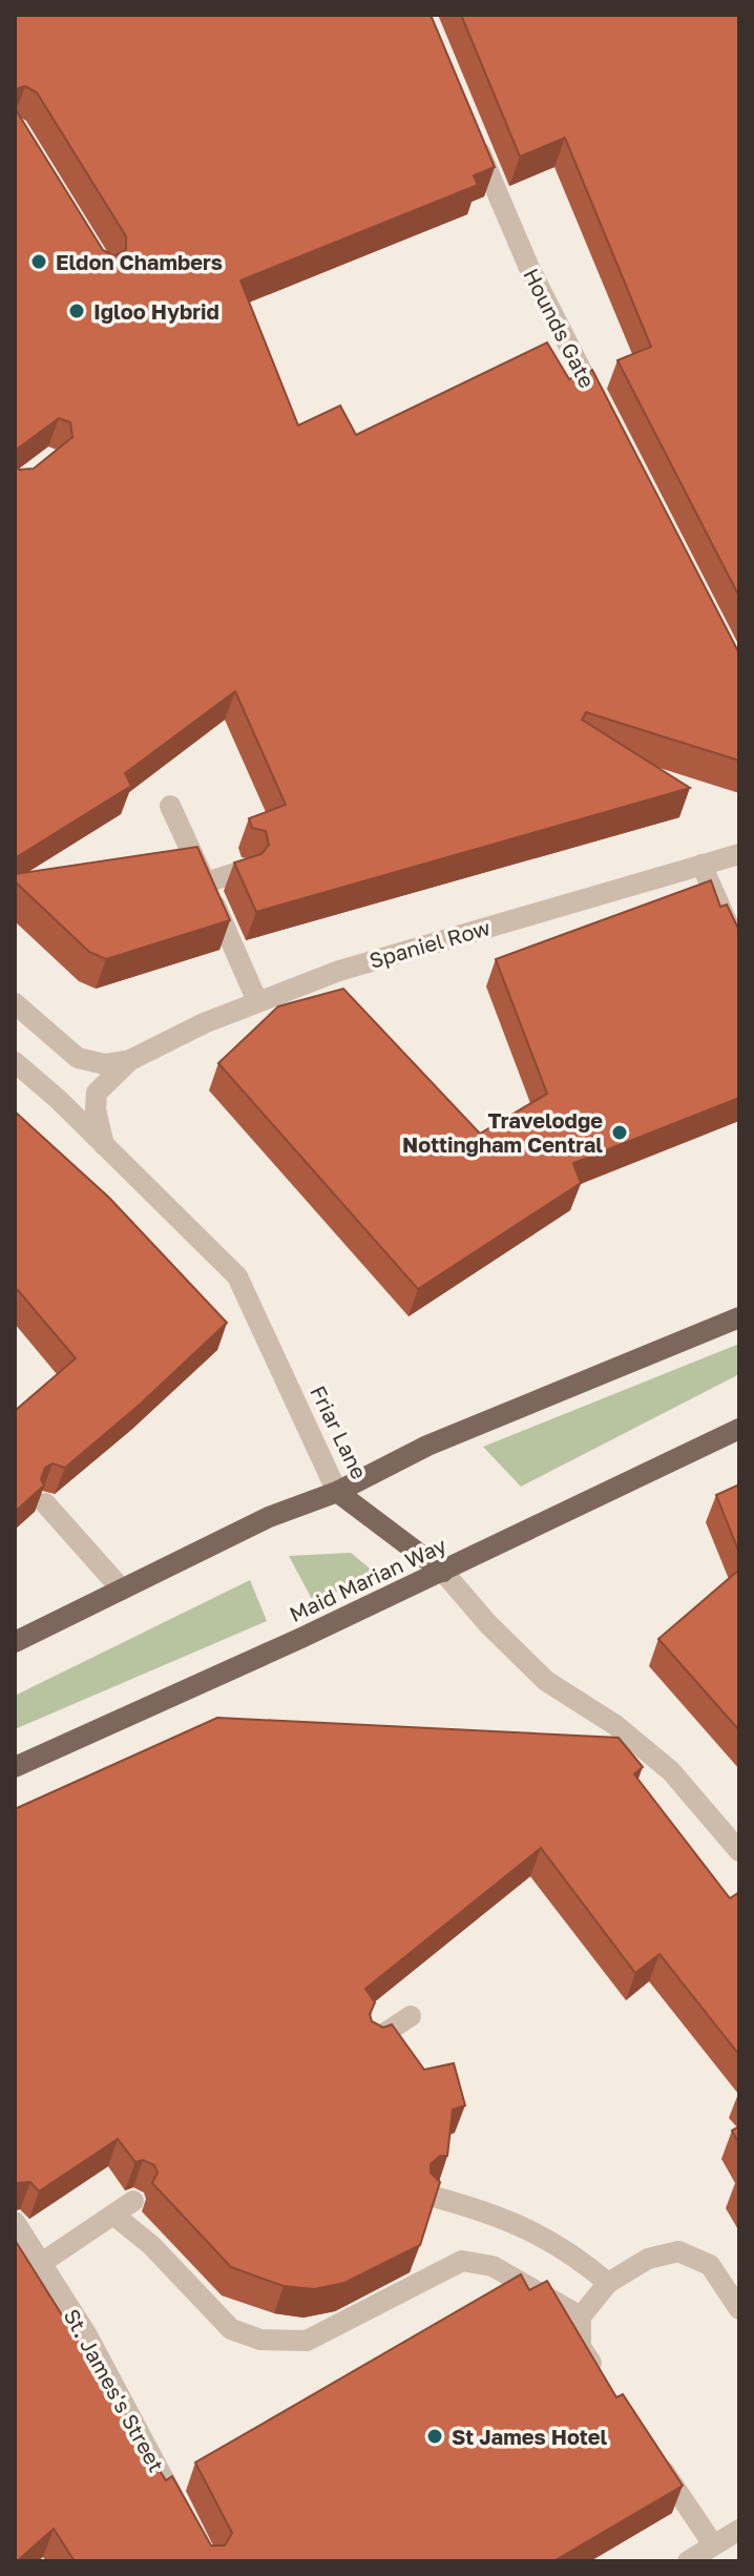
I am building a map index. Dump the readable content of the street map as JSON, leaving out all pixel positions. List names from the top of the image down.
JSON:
{
  "streets": {
    "main road": ["Friar Lane", "Maid Marian Way"],
    "street": ["Hounds Gate", "Spaniel Row", "St. James's Street"]
  },
  "crossings": [
    ["Spaniel Row", "Friar Lane"],
    ["Friar Lane", "Maid Marian Way"]
  ],
  "places": [
    "Eldon Chambers",
    "Igloo Hybrid",
    "Travelodge Nottingham Central",
    "St James Hotel"
  ]
}
